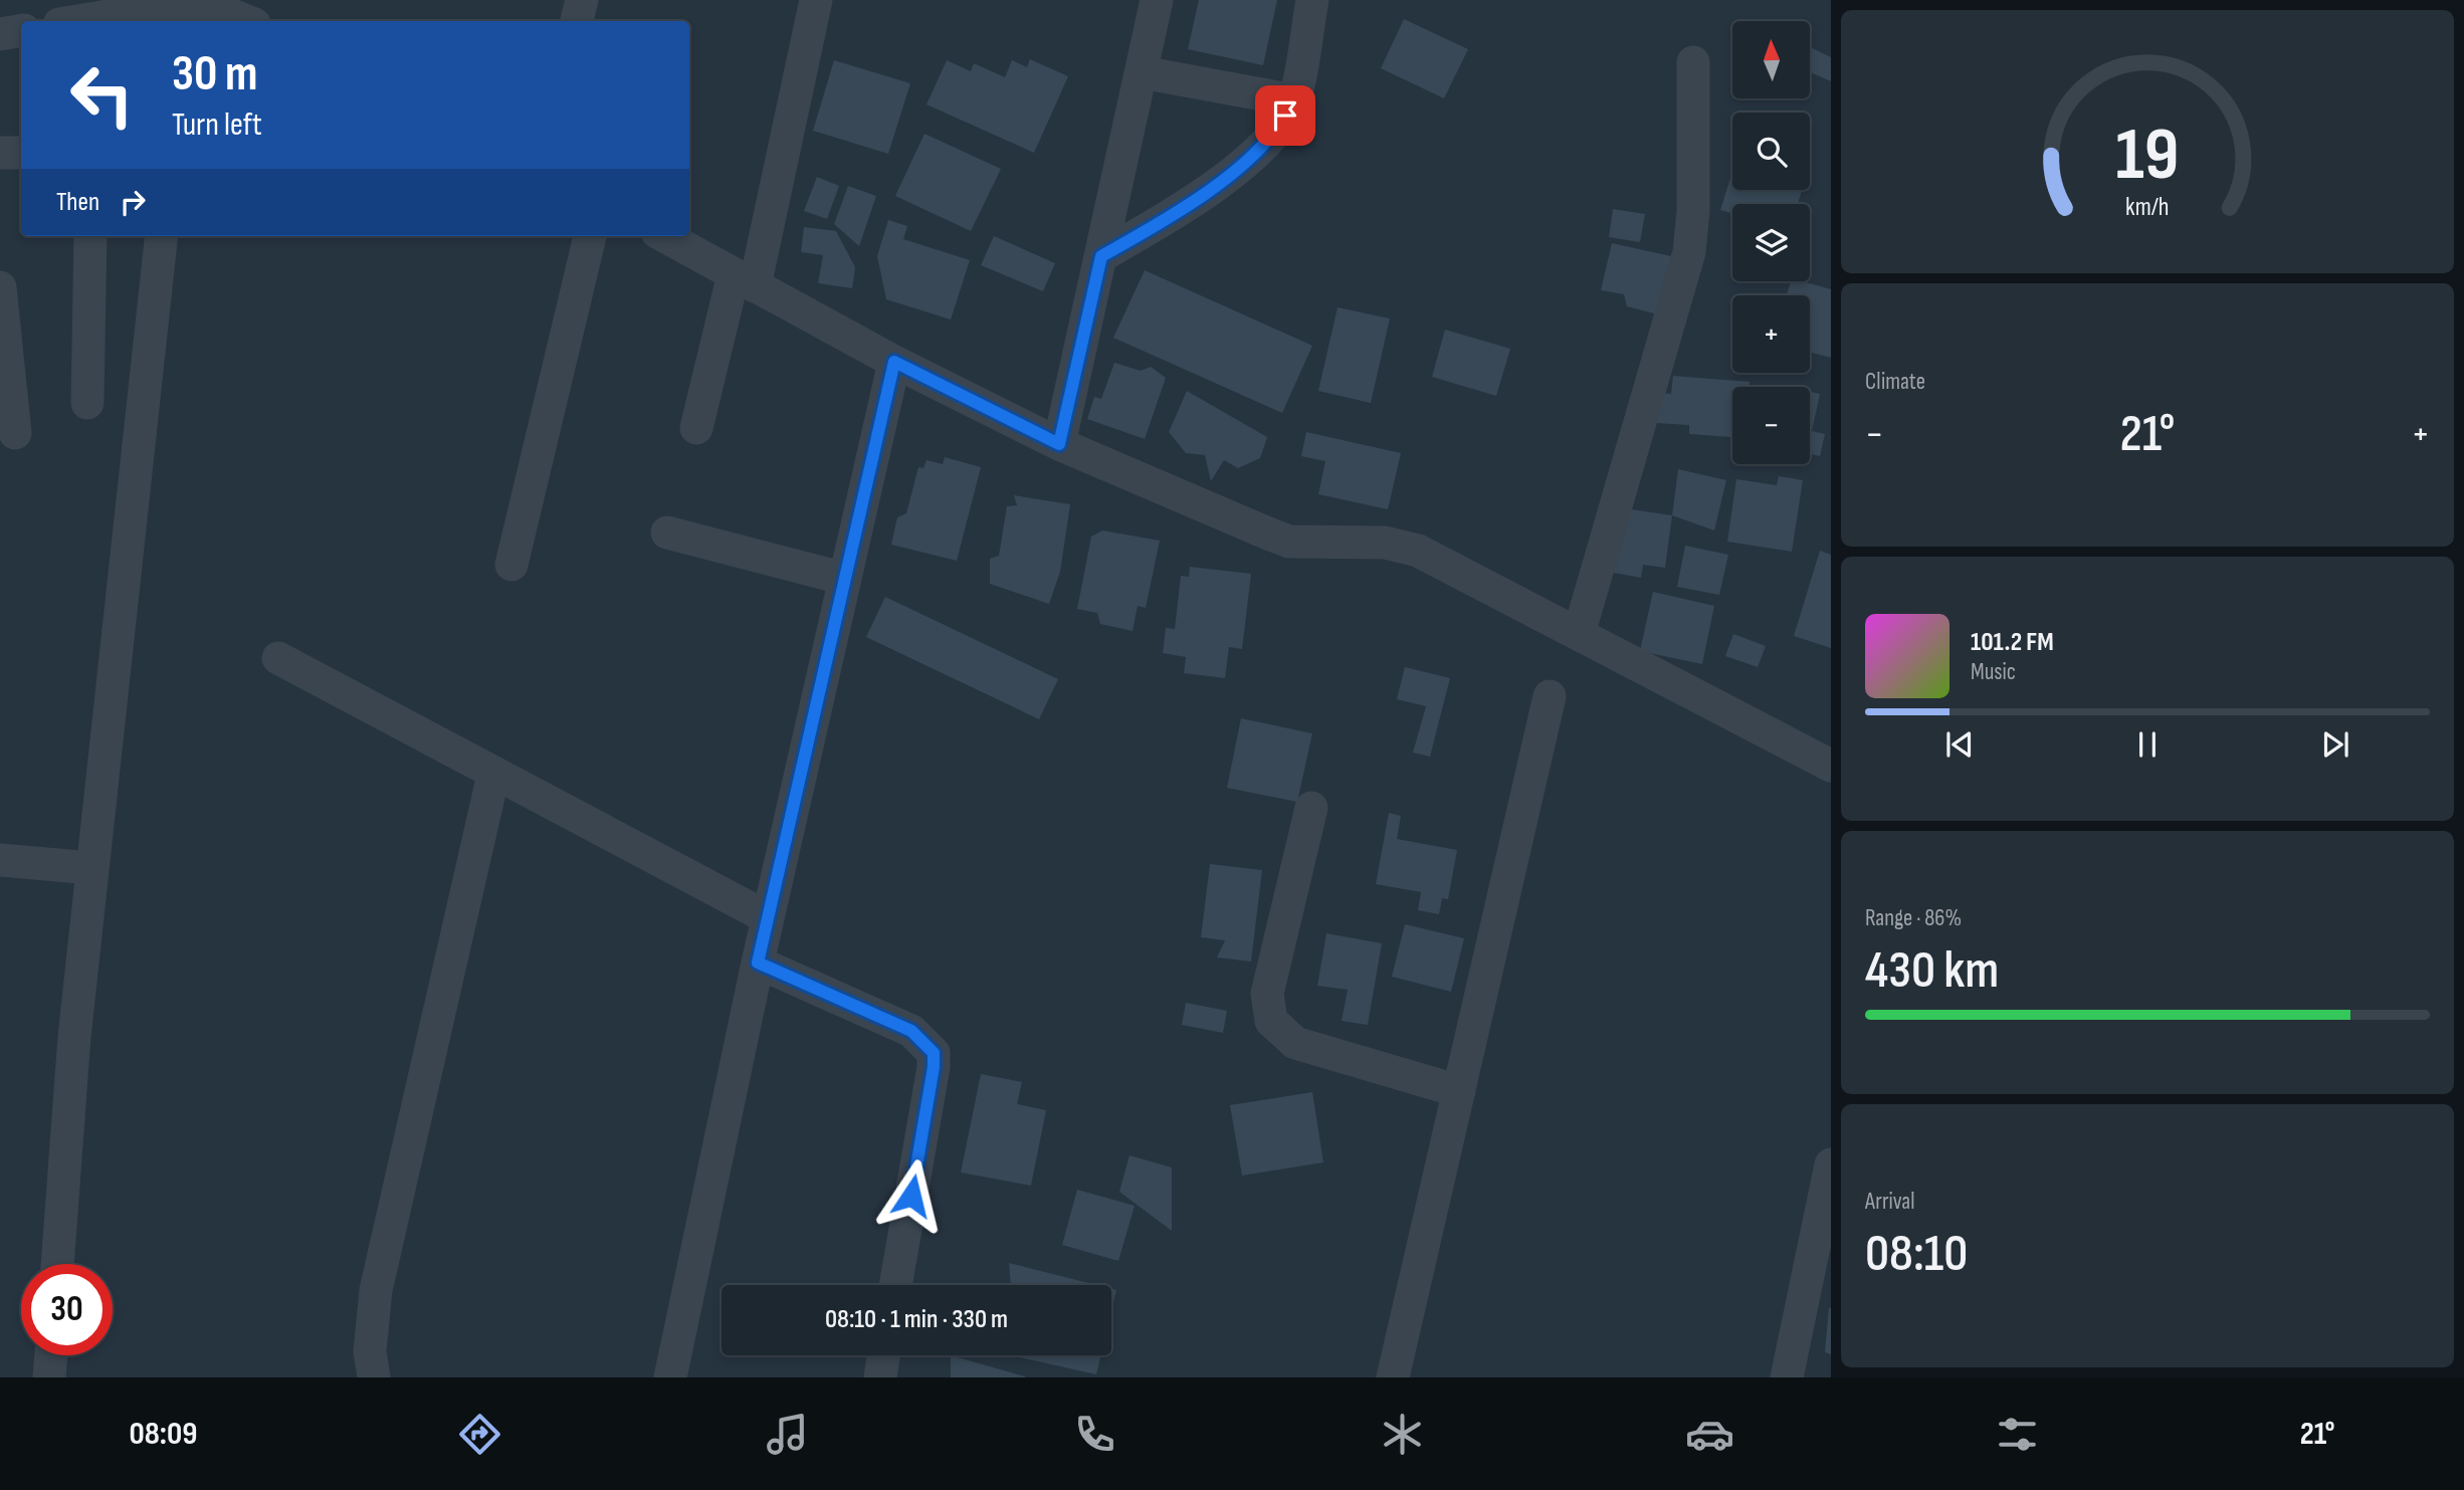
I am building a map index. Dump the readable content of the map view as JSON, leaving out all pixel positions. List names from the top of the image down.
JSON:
{
  "north": "top",
  "page": {
    "map_buttons": ["+", "−"],
    "turn": ["30 m", "Turn left"],
    "then": "Then",
    "tile": [
      "Climate",
      ["Range · 86%", "430 km"],
      ["Arrival", "08:10"]
    ],
    "heat": ["−", "21°", "+"],
    "song": ["101.2 FM", "Music"],
    "limit": "30",
    "trip": "08:10 · 1 min · 330 m",
    "tabs": ["08:09", "21°"],
    "gauge": ["19", "km/h"]
  }
}
